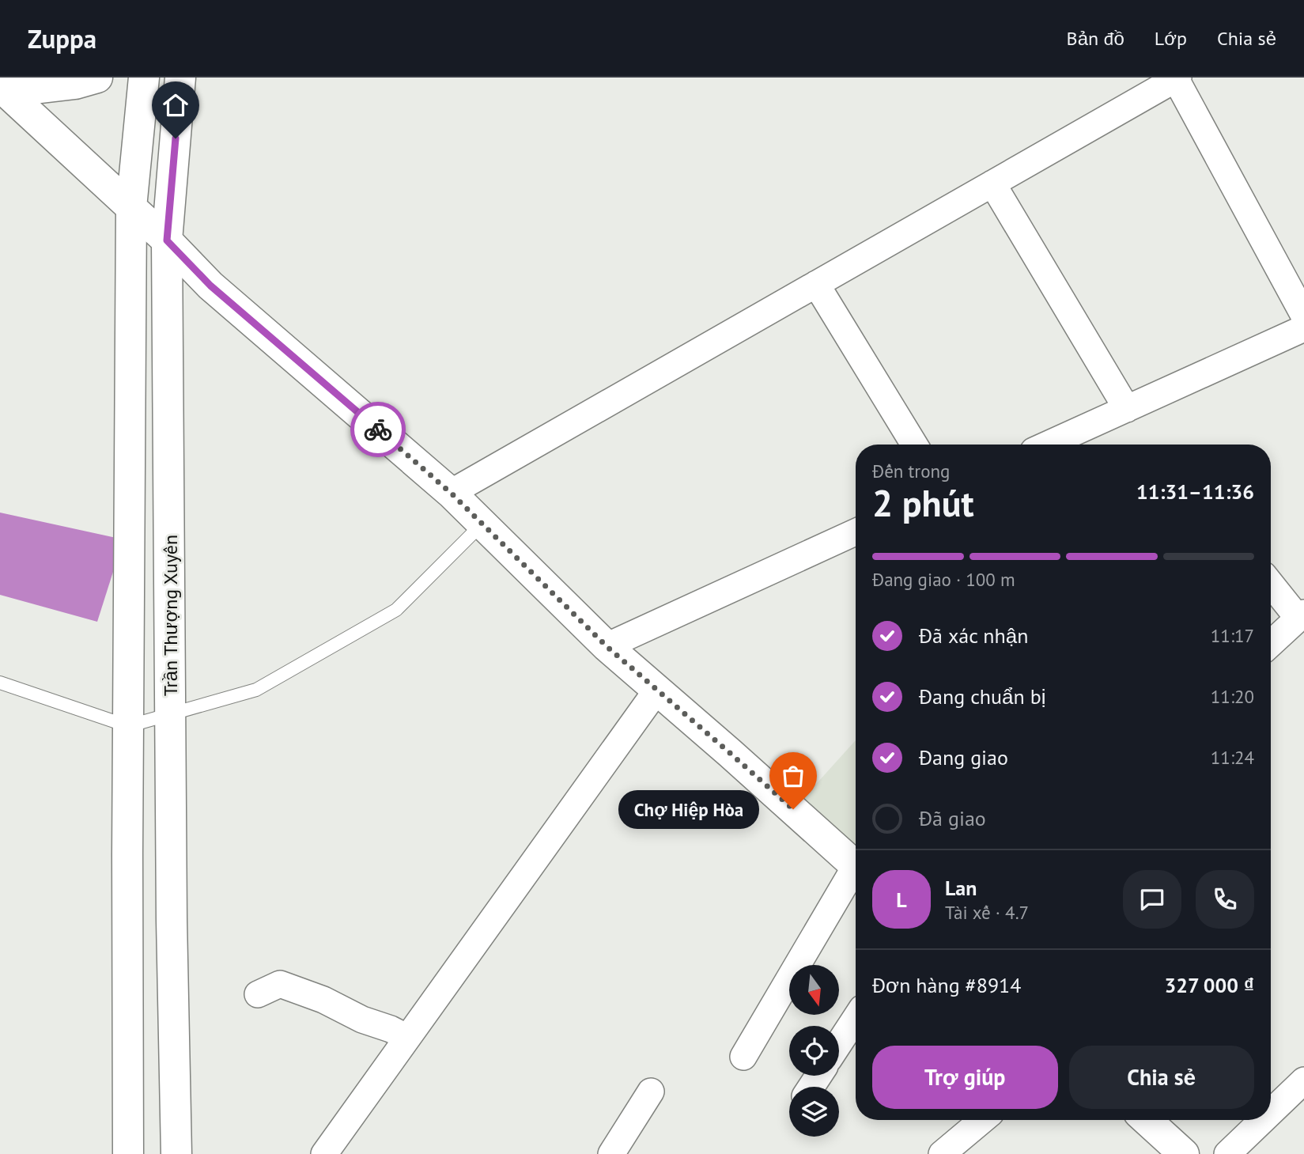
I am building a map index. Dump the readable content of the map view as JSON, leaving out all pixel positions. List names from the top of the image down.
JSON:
{
  "streets": {
    "main road": ["Trần Thượng Xuyên"]
  },
  "places": ["Chợ Hiệp Hòa"],
  "north": "bottom",
  "page": {
    "header": "Zuppa",
    "nav": ["Bản đồ", "Lớp", "Chia sẻ"],
    "heading": ["2 phút", "Đến trong", "11:31–11:36"],
    "panel": [
      "Lan",
      "Tài xế · 4.7",
      "Đơn hàng #8914",
      "327 000 ₫"
    ],
    "bar": "Đang giao · 100 m",
    "list": [
      ["Đã xác nhận", "11:17"],
      ["Đang chuẩn bị", "11:20"],
      ["Đang giao", "11:24"],
      "Đã giao"
    ],
    "bubble": "Chợ Hiệp Hòa",
    "round": "L",
    "buttons": ["Trợ giúp", "Chia sẻ"]
  }
}
